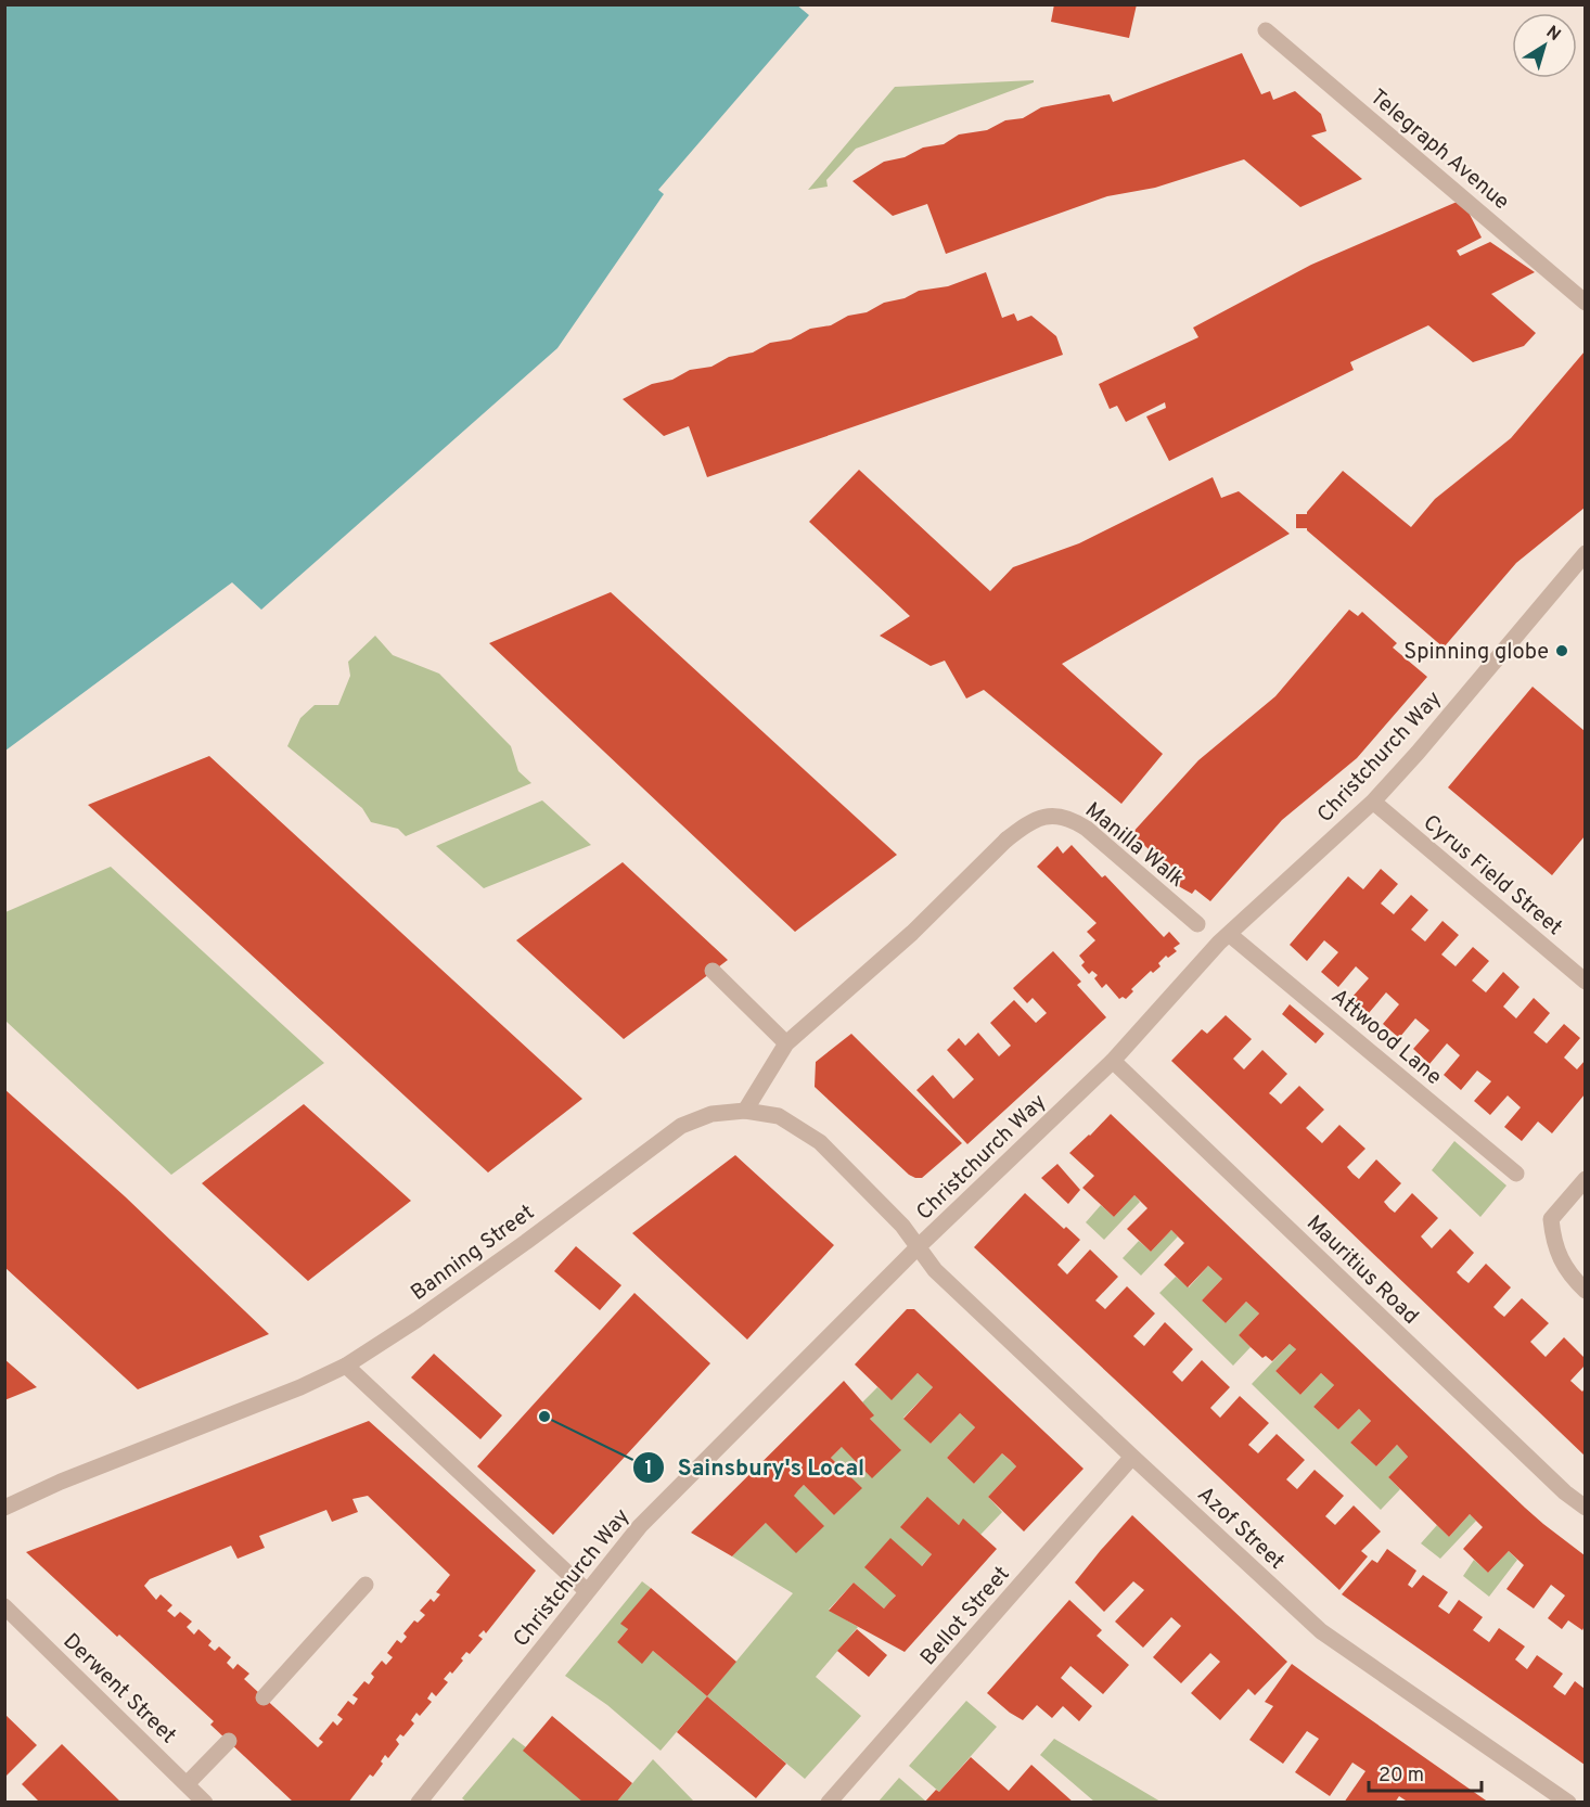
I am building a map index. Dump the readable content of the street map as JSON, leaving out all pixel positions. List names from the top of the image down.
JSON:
{
  "streets": {
    "street": [
      "Telegraph Avenue",
      "Christchurch Way",
      "Manilla Walk",
      "Cyrus Field Street",
      "Attwood Lane",
      "Banning Street",
      "Mauritius Road",
      "Azof Street",
      "Bellot Street",
      "Derwent Street"
    ]
  },
  "crossings": [
    ["Christchurch Way", "Cyrus Field Street"],
    ["Christchurch Way", "Attwood Lane"],
    ["Christchurch Way", "Banning Street"],
    ["Christchurch Way", "Mauritius Road"],
    ["Christchurch Way", "Azof Street"],
    ["Manilla Walk", "Banning Street"],
    ["Banning Street", "Azof Street"],
    ["Azof Street", "Bellot Street"]
  ],
  "places": ["Spinning globe", "Sainsbury's Local"],
  "scale_bar": "20 m",
  "north": "top right"
}
